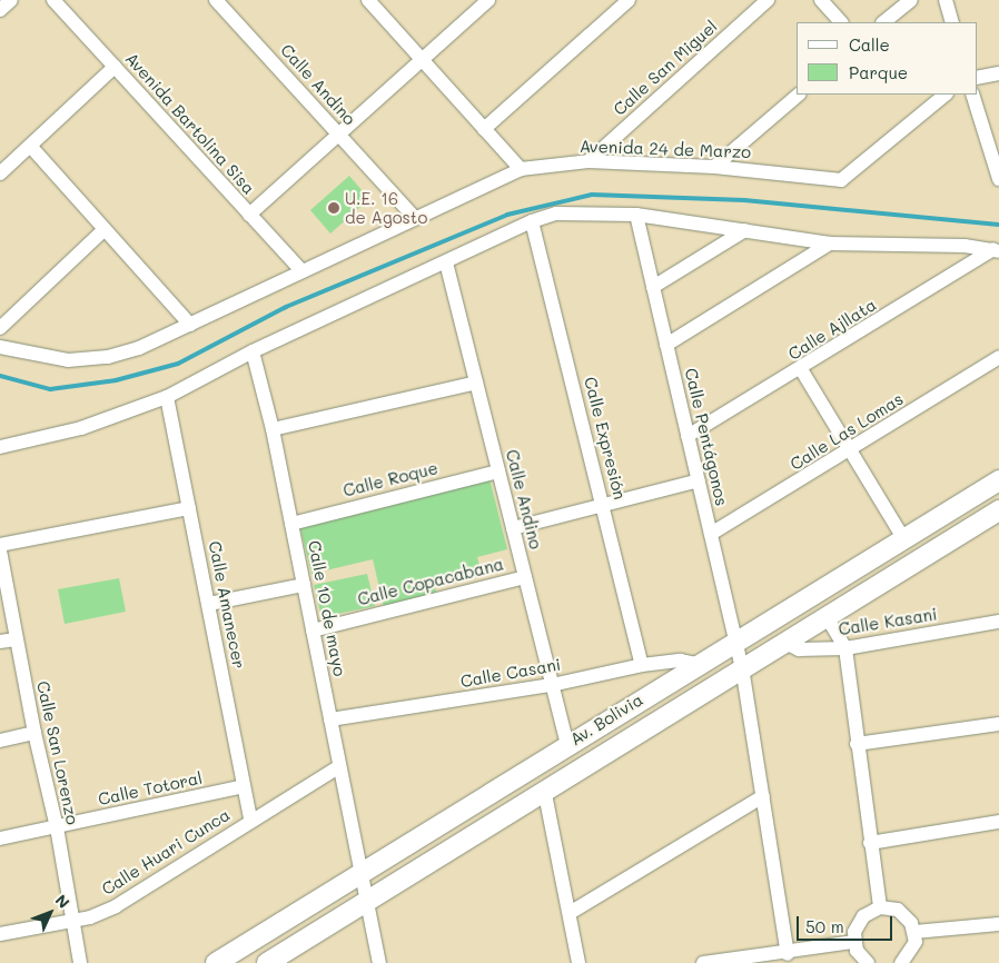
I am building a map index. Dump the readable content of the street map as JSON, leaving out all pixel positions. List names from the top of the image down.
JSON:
{
  "streets": {
    "street": [
      "Calle San Miguel",
      "Calle Andino",
      "Avenida Bartolina Sisa",
      "Avenida 24 de Marzo",
      "Calle Ajllata",
      "Calle Las Lomas",
      "Calle Pentágonos",
      "Calle Expresión",
      "Calle Roque",
      "Calle Copacabana",
      "Calle Amanecer",
      "Calle 10 de mayo",
      "Calle Kasani",
      "Calle Casani",
      "Av. Bolivia",
      "Calle San Lorenzo",
      "Calle Totoral",
      "Calle Huari Cunca"
    ]
  },
  "crossings": [
    ["Calle San Miguel", "Avenida 24 de Marzo"],
    ["Calle Andino", "Avenida 24 de Marzo"],
    ["Calle Andino", "Calle Roque"],
    ["Calle Andino", "Calle Copacabana"],
    ["Calle Andino", "Calle Casani"],
    ["Calle Andino", "Av. Bolivia"],
    ["Avenida Bartolina Sisa", "Avenida 24 de Marzo"],
    ["Calle Ajllata", "Calle Pentágonos"],
    ["Calle Las Lomas", "Calle Pentágonos"],
    ["Calle Pentágonos", "Av. Bolivia"],
    ["Calle Expresión", "Calle Casani"],
    ["Calle Roque", "Calle 10 de mayo"],
    ["Calle Copacabana", "Calle 10 de mayo"],
    ["Calle Amanecer", "Calle Totoral"],
    ["Calle Amanecer", "Calle Huari Cunca"],
    ["Calle 10 de mayo", "Calle Casani"],
    ["Calle 10 de mayo", "Av. Bolivia"],
    ["Calle 10 de mayo", "Calle Huari Cunca"],
    ["Calle Kasani", "Av. Bolivia"],
    ["Calle Casani", "Av. Bolivia"],
    ["Calle San Lorenzo", "Calle Totoral"],
    ["Calle San Lorenzo", "Calle Huari Cunca"]
  ],
  "places": ["U.E. 16 de Agosto"],
  "legend": ["Calle", "Parque"],
  "scale_bar": "50 m",
  "north": "top right"
}
